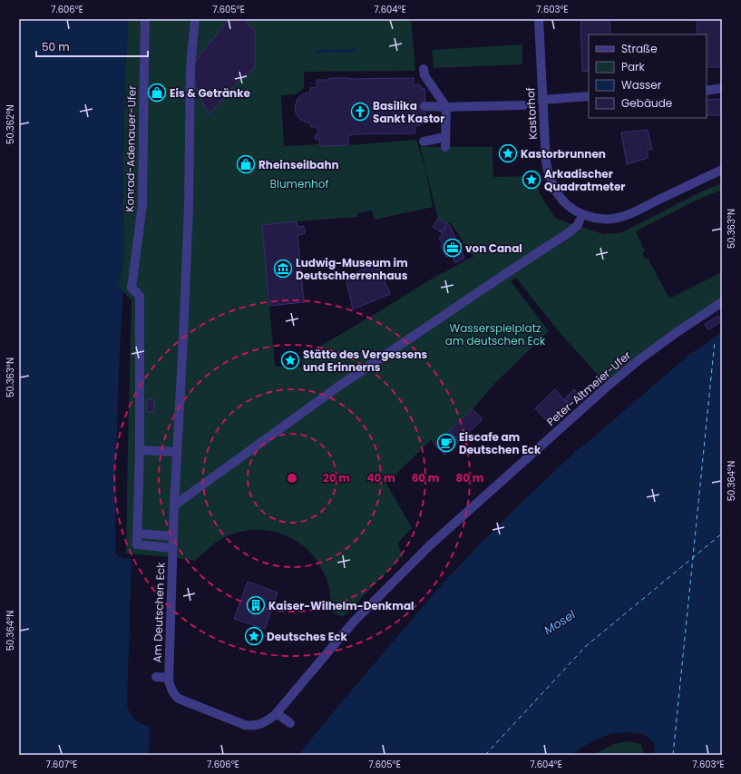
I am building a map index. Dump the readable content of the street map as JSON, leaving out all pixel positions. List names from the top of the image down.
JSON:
{
  "streets": {
    "street": [
      "Kastorhof",
      "Konrad-Adenauer-Ufer",
      "Peter-Altmeier-Ufer",
      "Am Deutschen Eck"
    ]
  },
  "crossings": [
    ["Konrad-Adenauer-Ufer", "Am Deutschen Eck"],
    ["Peter-Altmeier-Ufer", "Am Deutschen Eck"]
  ],
  "water": ["Mosel"],
  "parks": ["Blumenhof", "Wasserspielplatz am deutschen Eck"],
  "places": {
    "shop": ["Eis & Getränke", "Rheinseilbahn"],
    "church": ["Basilika Sankt Kastor"],
    "place": [
      "Kastorbrunnen",
      "Arkadischer Quadratmeter",
      "Stätte des Vergessens und Erinnerns",
      "Deutsches Eck"
    ],
    "office": ["von Canal"],
    "museum": ["Ludwig-Museum im Deutschherrenhaus"],
    "cafe": ["Eiscafe am Deutschen Eck"],
    "building": ["Kaiser-Wilhelm-Denkmal"]
  },
  "legend": [
    "Straße",
    "Park",
    "Wasser",
    "Gebäude"
  ],
  "scale_bar": "50 m",
  "coordinates": [
    "7.606°E",
    "7.605°E",
    "7.604°E",
    "7.603°E",
    "50.362°N",
    "50.363°N",
    "50.364°N",
    "7.607°E"
  ],
  "rings": [
    "20 m",
    "40 m",
    "60 m",
    "80 m"
  ]
}
